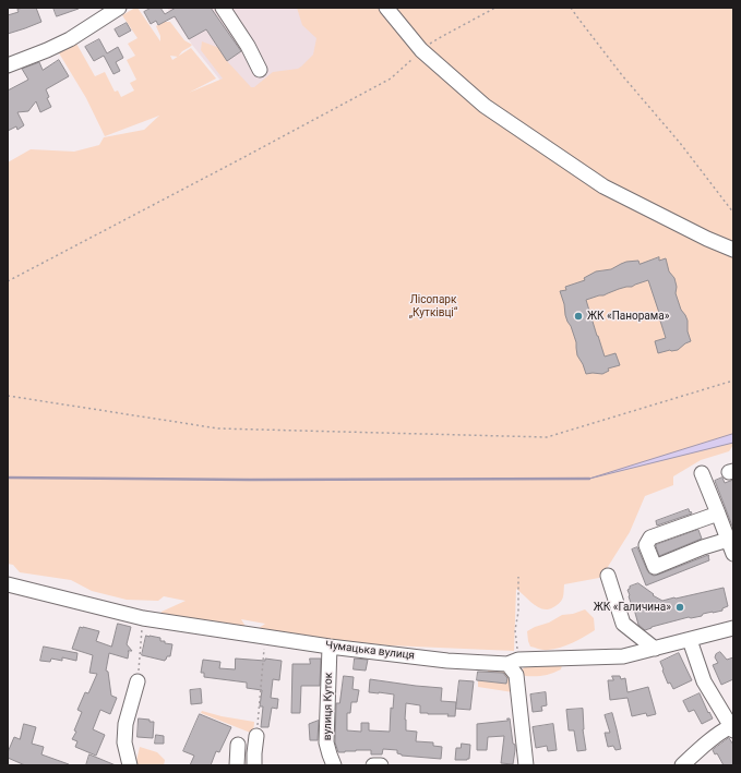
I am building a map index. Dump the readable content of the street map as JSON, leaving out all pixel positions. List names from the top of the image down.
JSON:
{
  "streets": {
    "street": ["Чумацька вулиця", "вулиця Куток"]
  },
  "crossings": [
    ["Чумацька вулиця", "вулиця Куток"]
  ],
  "parks": ["Лісопарк „Кутківці“"],
  "places": ["ЖК «Панорама»", "ЖК «Галичина»"]
}
